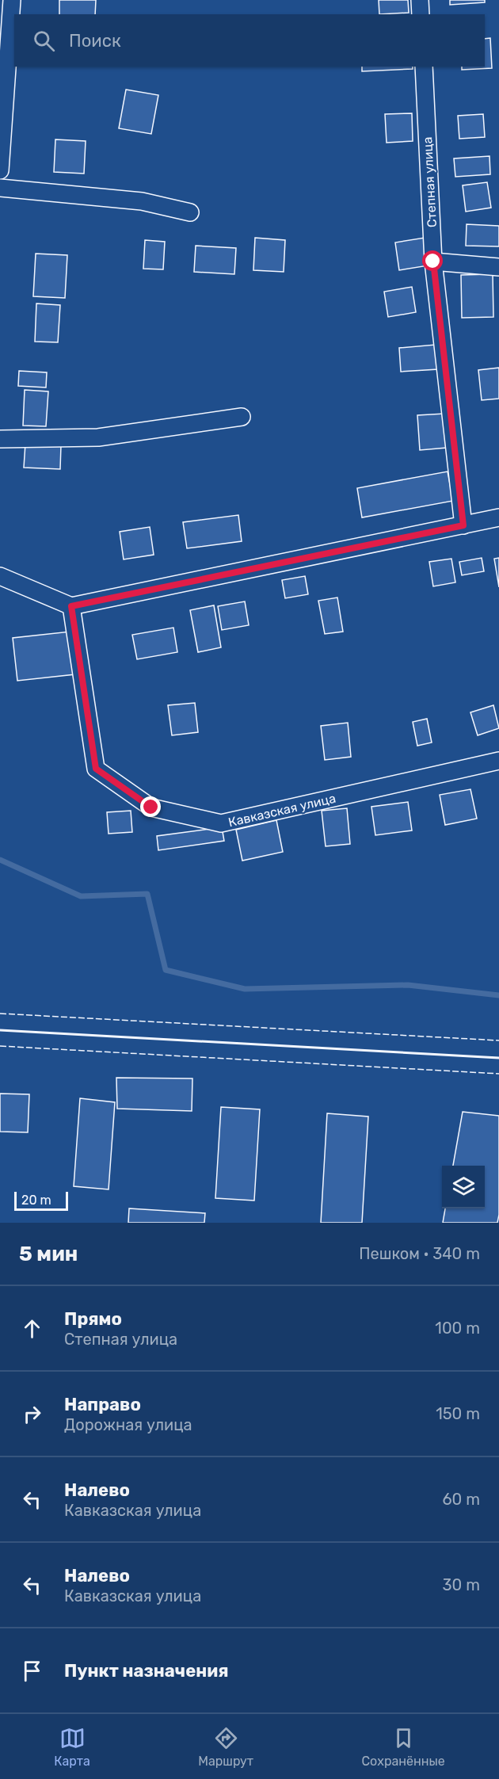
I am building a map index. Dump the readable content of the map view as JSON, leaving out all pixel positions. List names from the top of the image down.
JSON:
{
  "streets": {
    "street": ["Степная улица", "Кавказская улица"]
  },
  "scale_bar": "20 m",
  "page": {
    "search": "Поиск",
    "scale": "20 m",
    "heading": ["5 мин", "Пешком · 340 m"],
    "list": [
      ["Прямо", "Степная улица", "100 m"],
      ["Направо", "Дорожная улица", "150 m"],
      ["Налево", "Кавказская улица", "60 m"],
      ["Налево", "Кавказская улица", "30 m"],
      "Пункт назначения"
    ],
    "nav": ["Карта", "Маршрут", "Сохранённые"]
  }
}
